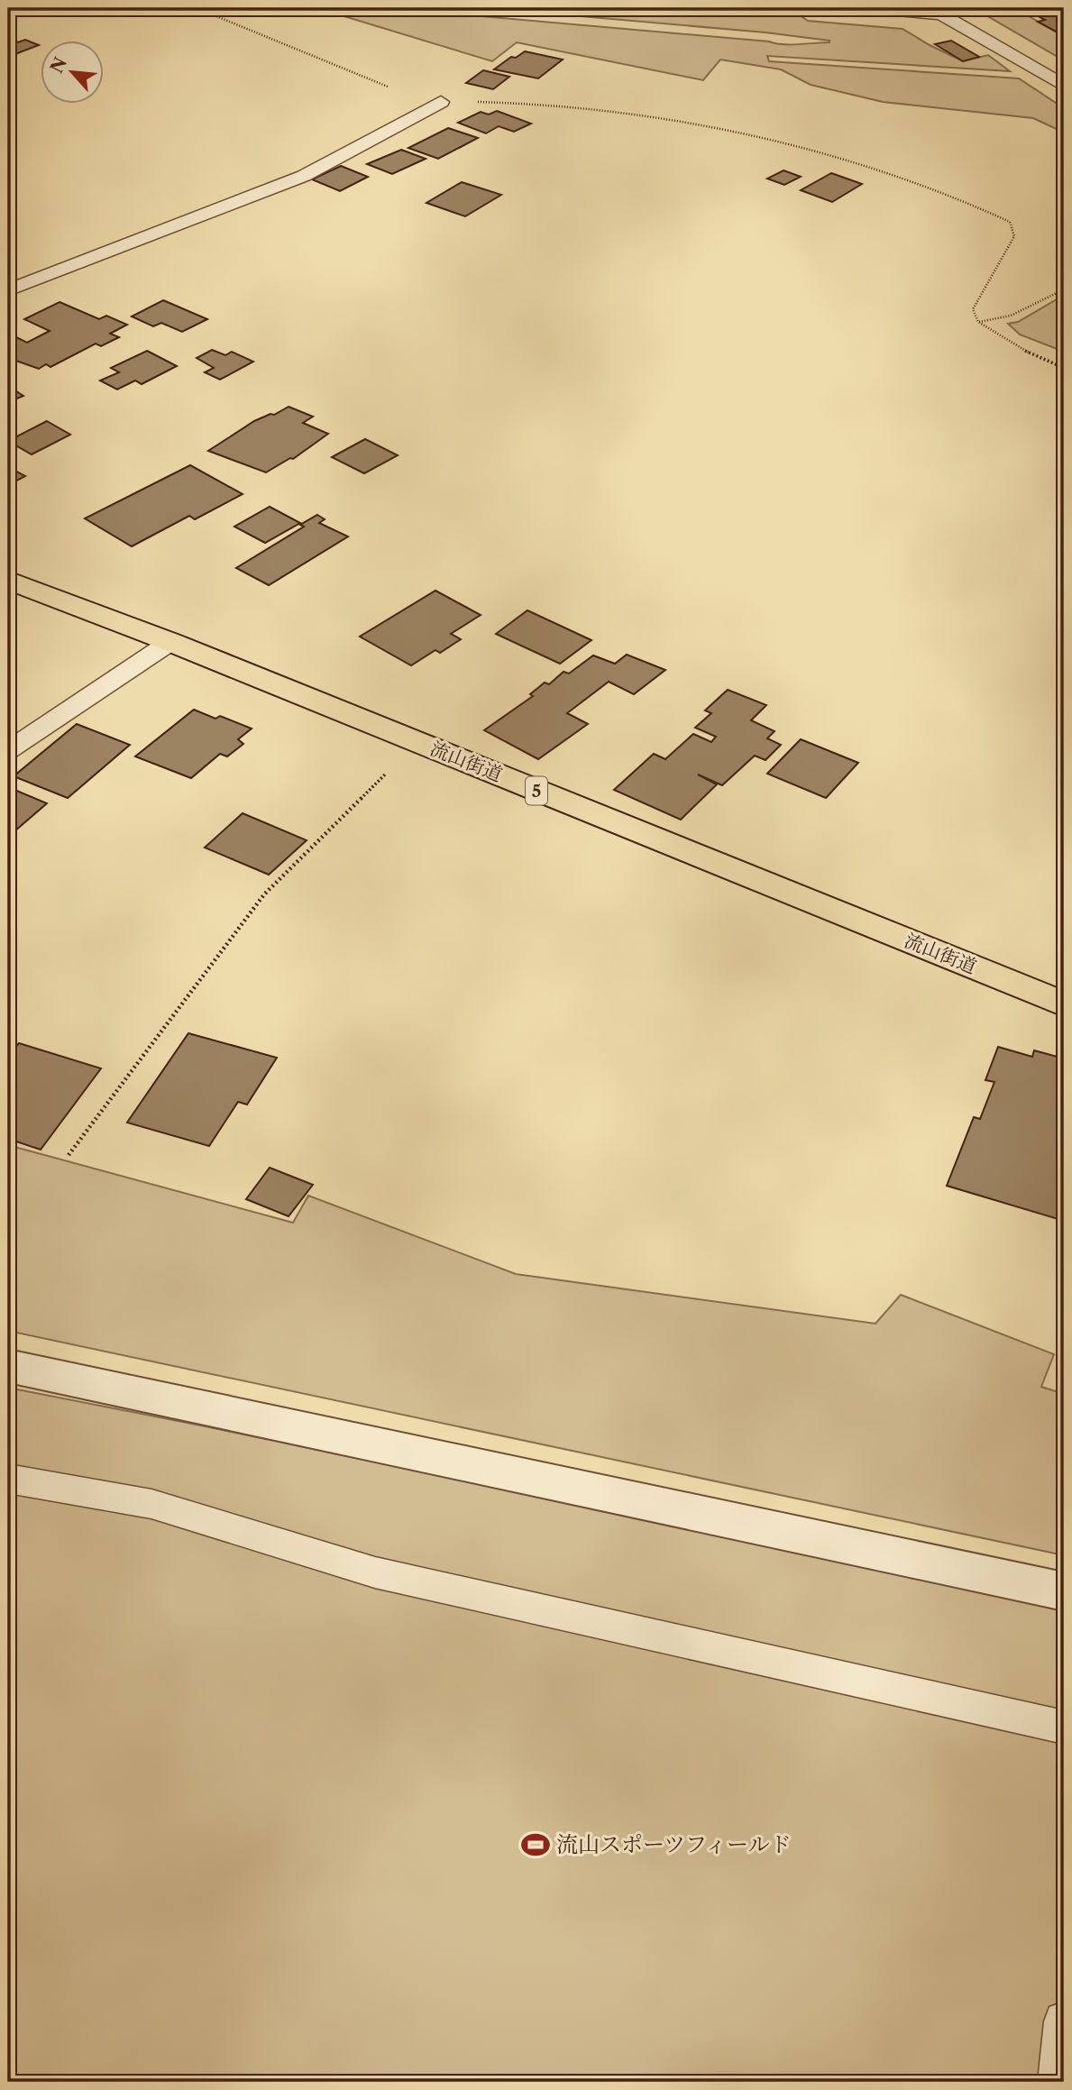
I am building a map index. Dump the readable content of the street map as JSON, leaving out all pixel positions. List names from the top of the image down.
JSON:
{
  "streets": {
    "main road": ["流山街道", "5"]
  },
  "places": {
    "sports": ["流山スポーツフィールド"]
  },
  "north": "top left"
}
